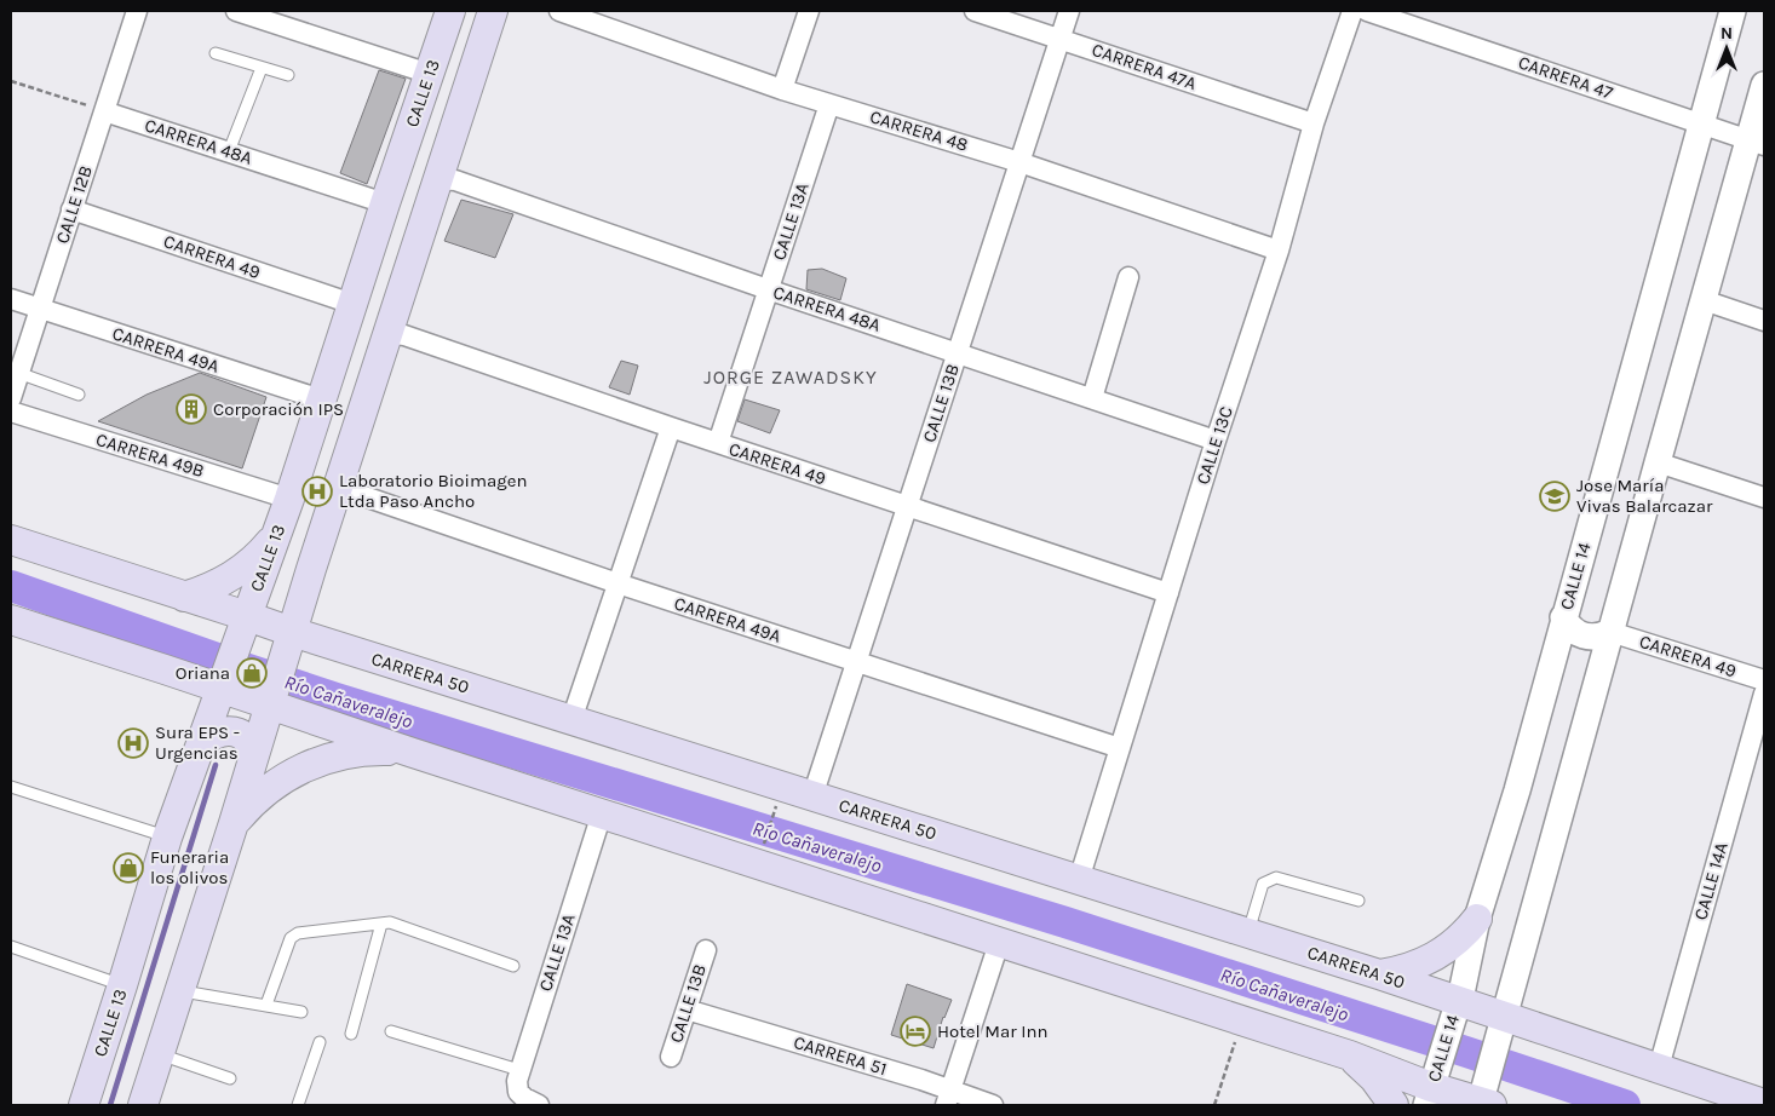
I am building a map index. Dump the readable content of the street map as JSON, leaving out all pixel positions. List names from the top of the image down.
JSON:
{
  "streets": {
    "main road": ["CALLE 13", "CARRERA 50"],
    "street": [
      "CARRERA 47A",
      "CARRERA 47",
      "CARRERA 48",
      "CARRERA 48A",
      "CALLE 12B",
      "CALLE 13A",
      "CARRERA 49",
      "CARRERA 49A",
      "CALLE 13B",
      "CALLE 13C",
      "CARRERA 49B",
      "CALLE 14",
      "CALLE 14A",
      "CARRERA 51"
    ]
  },
  "crossings": [
    ["CARRERA 47A", "CALLE 13B"],
    ["CARRERA 47A", "CALLE 13C"],
    ["CARRERA 47", "CALLE 14"],
    ["CALLE 13", "CARRERA 48A"],
    ["CALLE 13", "CARRERA 49"],
    ["CALLE 13", "CARRERA 49A"],
    ["CALLE 13", "CARRERA 49B"],
    ["CALLE 13", "CARRERA 50"],
    ["CARRERA 48", "CALLE 13A"],
    ["CARRERA 48", "CALLE 13B"],
    ["CARRERA 48", "CALLE 13C"],
    ["CARRERA 48A", "CALLE 12B"],
    ["CARRERA 48A", "CALLE 13A"],
    ["CARRERA 48A", "CALLE 13B"],
    ["CARRERA 48A", "CALLE 13C"],
    ["CALLE 12B", "CARRERA 49"],
    ["CALLE 12B", "CARRERA 49A"],
    ["CALLE 13A", "CARRERA 49"],
    ["CARRERA 49", "CALLE 13B"],
    ["CARRERA 49", "CALLE 13C"],
    ["CARRERA 49A", "CALLE 13B"],
    ["CARRERA 49A", "CALLE 13C"],
    ["CALLE 13B", "CARRERA 50"],
    ["CALLE 13B", "CARRERA 51"],
    ["CALLE 13C", "CARRERA 50"],
    ["CALLE 14", "CARRERA 50"],
    ["CARRERA 50", "CALLE 14A"]
  ],
  "districts": ["JORGE ZAWADSKY"],
  "water": ["Río Cañaveralejo"],
  "places": {
    "building": ["Corporación IPS"],
    "hospital": ["Laboratorio Bioimagen Ltda Paso Ancho", "Sura EPS - Urgencias"],
    "school or university": ["Jose María Vivas Balarcazar"],
    "shop": ["Oriana", "Funeraria los olivos"],
    "hotel": ["Hotel Mar Inn"]
  },
  "north": "top"
}
